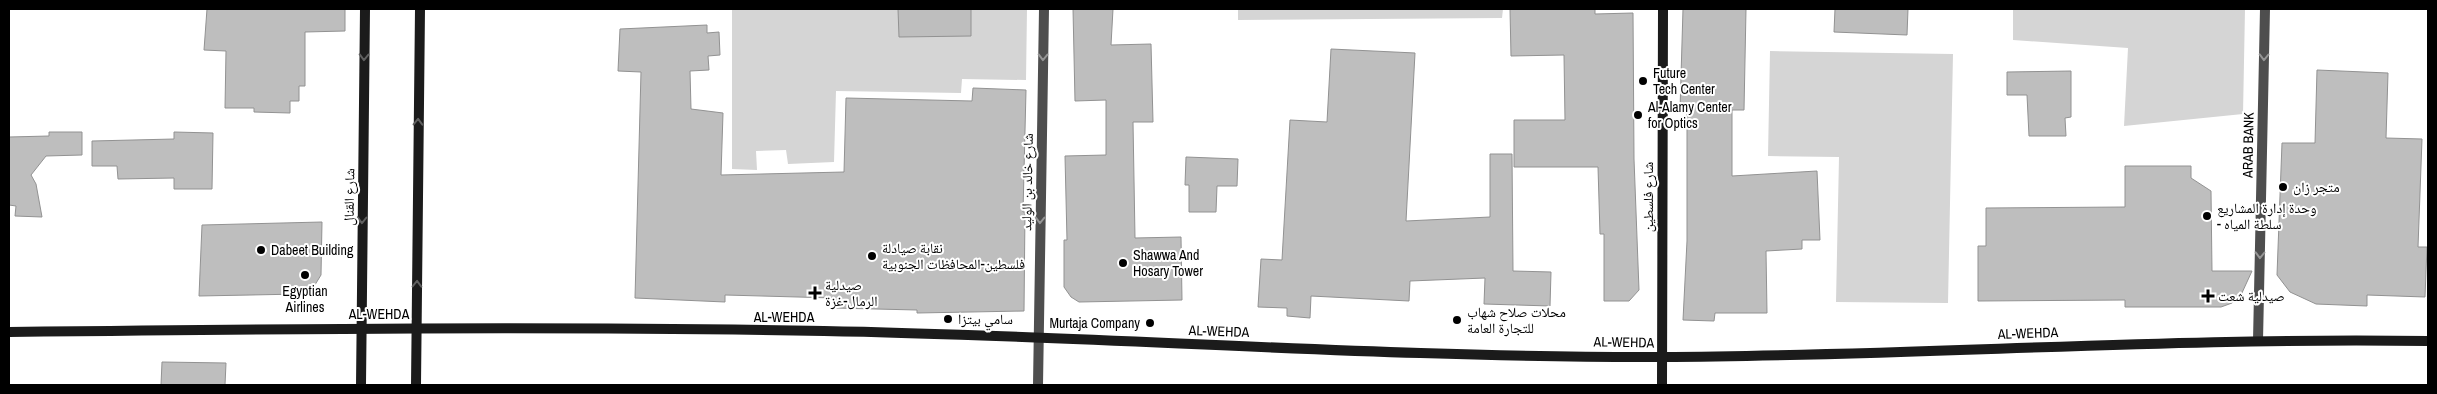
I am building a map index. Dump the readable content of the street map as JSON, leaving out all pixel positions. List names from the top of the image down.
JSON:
{
  "streets": {
    "main road": ["شارع القنال", "شارع فلسطين", "AL-WEHDA"],
    "street": ["ARAB BANK", "شارع خالد بن الوليد"]
  },
  "crossings": [
    ["ARAB BANK", "AL-WEHDA"],
    ["شارع خالد بن الوليد", "AL-WEHDA"],
    ["شارع القنال", "AL-WEHDA"],
    ["شارع فلسطين", "AL-WEHDA"]
  ],
  "one_way": ["ARAB BANK", "شارع خالد بن الوليد"],
  "places": {
    "other": [
      "Future Tech Center",
      "Al-Alamy Center for Optics",
      "متجر زان",
      "وحدة إدارة المشاريع - سلطة المياه",
      "Dabeet Building",
      "نقابة صيادلة فلسطين-المحافظات الجنوبية",
      "Shawwa And Hosary Tower",
      "Egyptian Airlines",
      "سامي بيتزا",
      "محلات صلاح شهاب للتجارة العامة",
      "Murtaja Company"
    ],
    "health": ["صيدلية الرمال-غزة", "صيدلية شعت"]
  }
}
